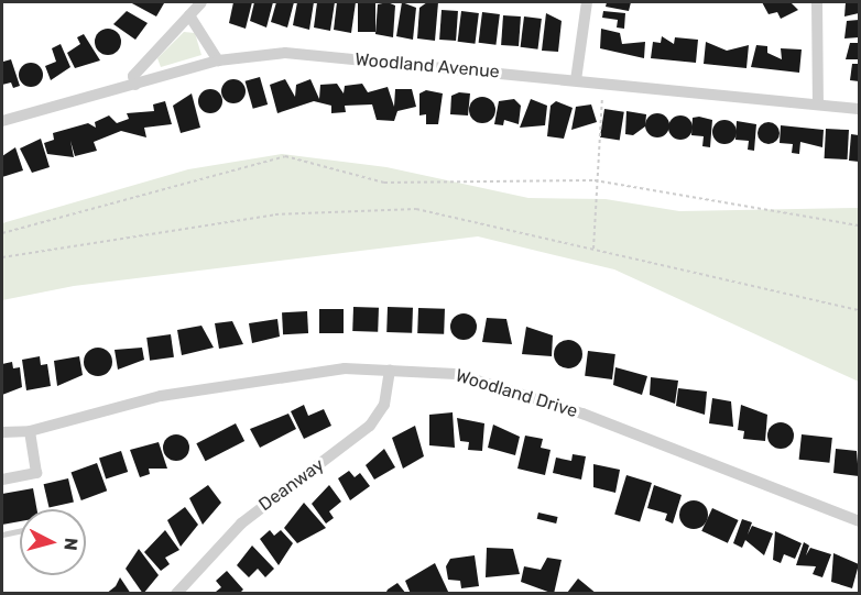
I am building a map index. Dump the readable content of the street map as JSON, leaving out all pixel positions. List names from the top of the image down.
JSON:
{
  "streets": {
    "street": ["Woodland Avenue", "Woodland Drive", "Deanway"]
  },
  "crossings": [
    ["Woodland Drive", "Deanway"]
  ],
  "north": "right"
}
